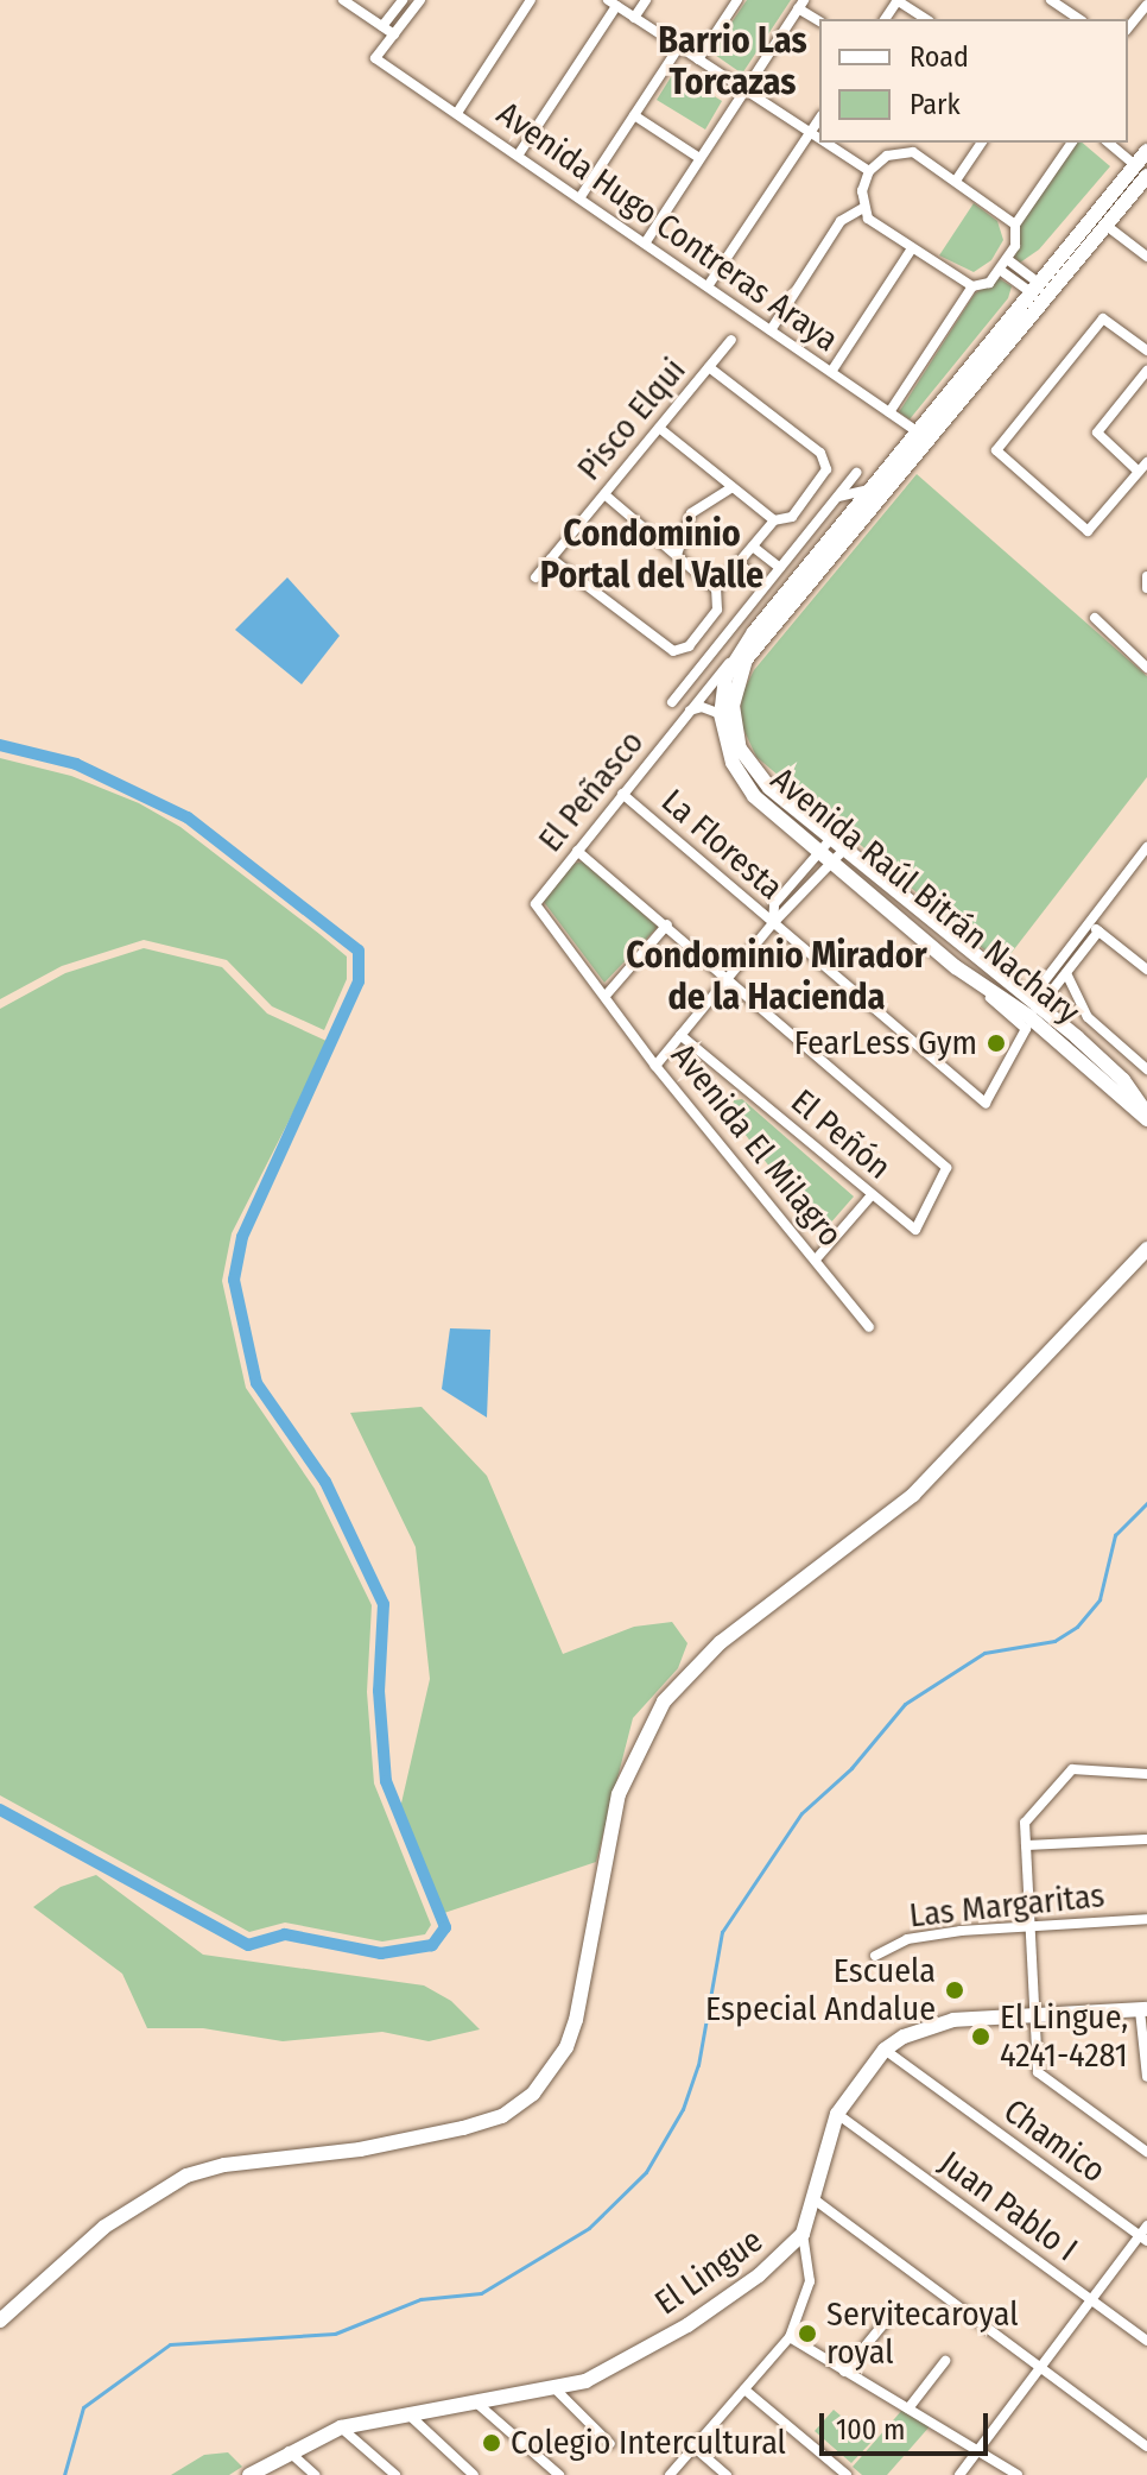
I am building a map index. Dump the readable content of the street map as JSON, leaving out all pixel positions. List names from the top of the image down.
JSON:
{
  "streets": {
    "main road": ["Avenida Raúl Bitrán Nachary", "El Lingue"],
    "street": [
      "Avenida Hugo Contreras Araya",
      "Pisco Elqui",
      "El Peñasco",
      "La Floresta",
      "El Peñón",
      "Avenida El Milagro",
      "Las Margaritas",
      "Chamico",
      "Juan Pablo I"
    ]
  },
  "crossings": [
    ["Avenida Hugo Contreras Araya", "Avenida Raúl Bitrán Nachary"],
    ["El Peñasco", "La Floresta"],
    ["El Peñasco", "Avenida Raúl Bitrán Nachary"],
    ["El Peñasco", "Avenida El Milagro"],
    ["La Floresta", "Avenida Raúl Bitrán Nachary"],
    ["Chamico", "El Lingue"],
    ["Juan Pablo I", "El Lingue"]
  ],
  "districts": ["Barrio Las Torcazas", "Condominio Portal del Valle", "Condominio Mirador de la Hacienda"],
  "places": [
    "FearLess Gym",
    "Escuela Especial Andalue",
    "El Lingue, 4241-4281",
    "Servitecaroyal royal",
    "Colegio Intercultural"
  ],
  "legend": ["Road", "Park"],
  "scale_bar": "100 m"
}
